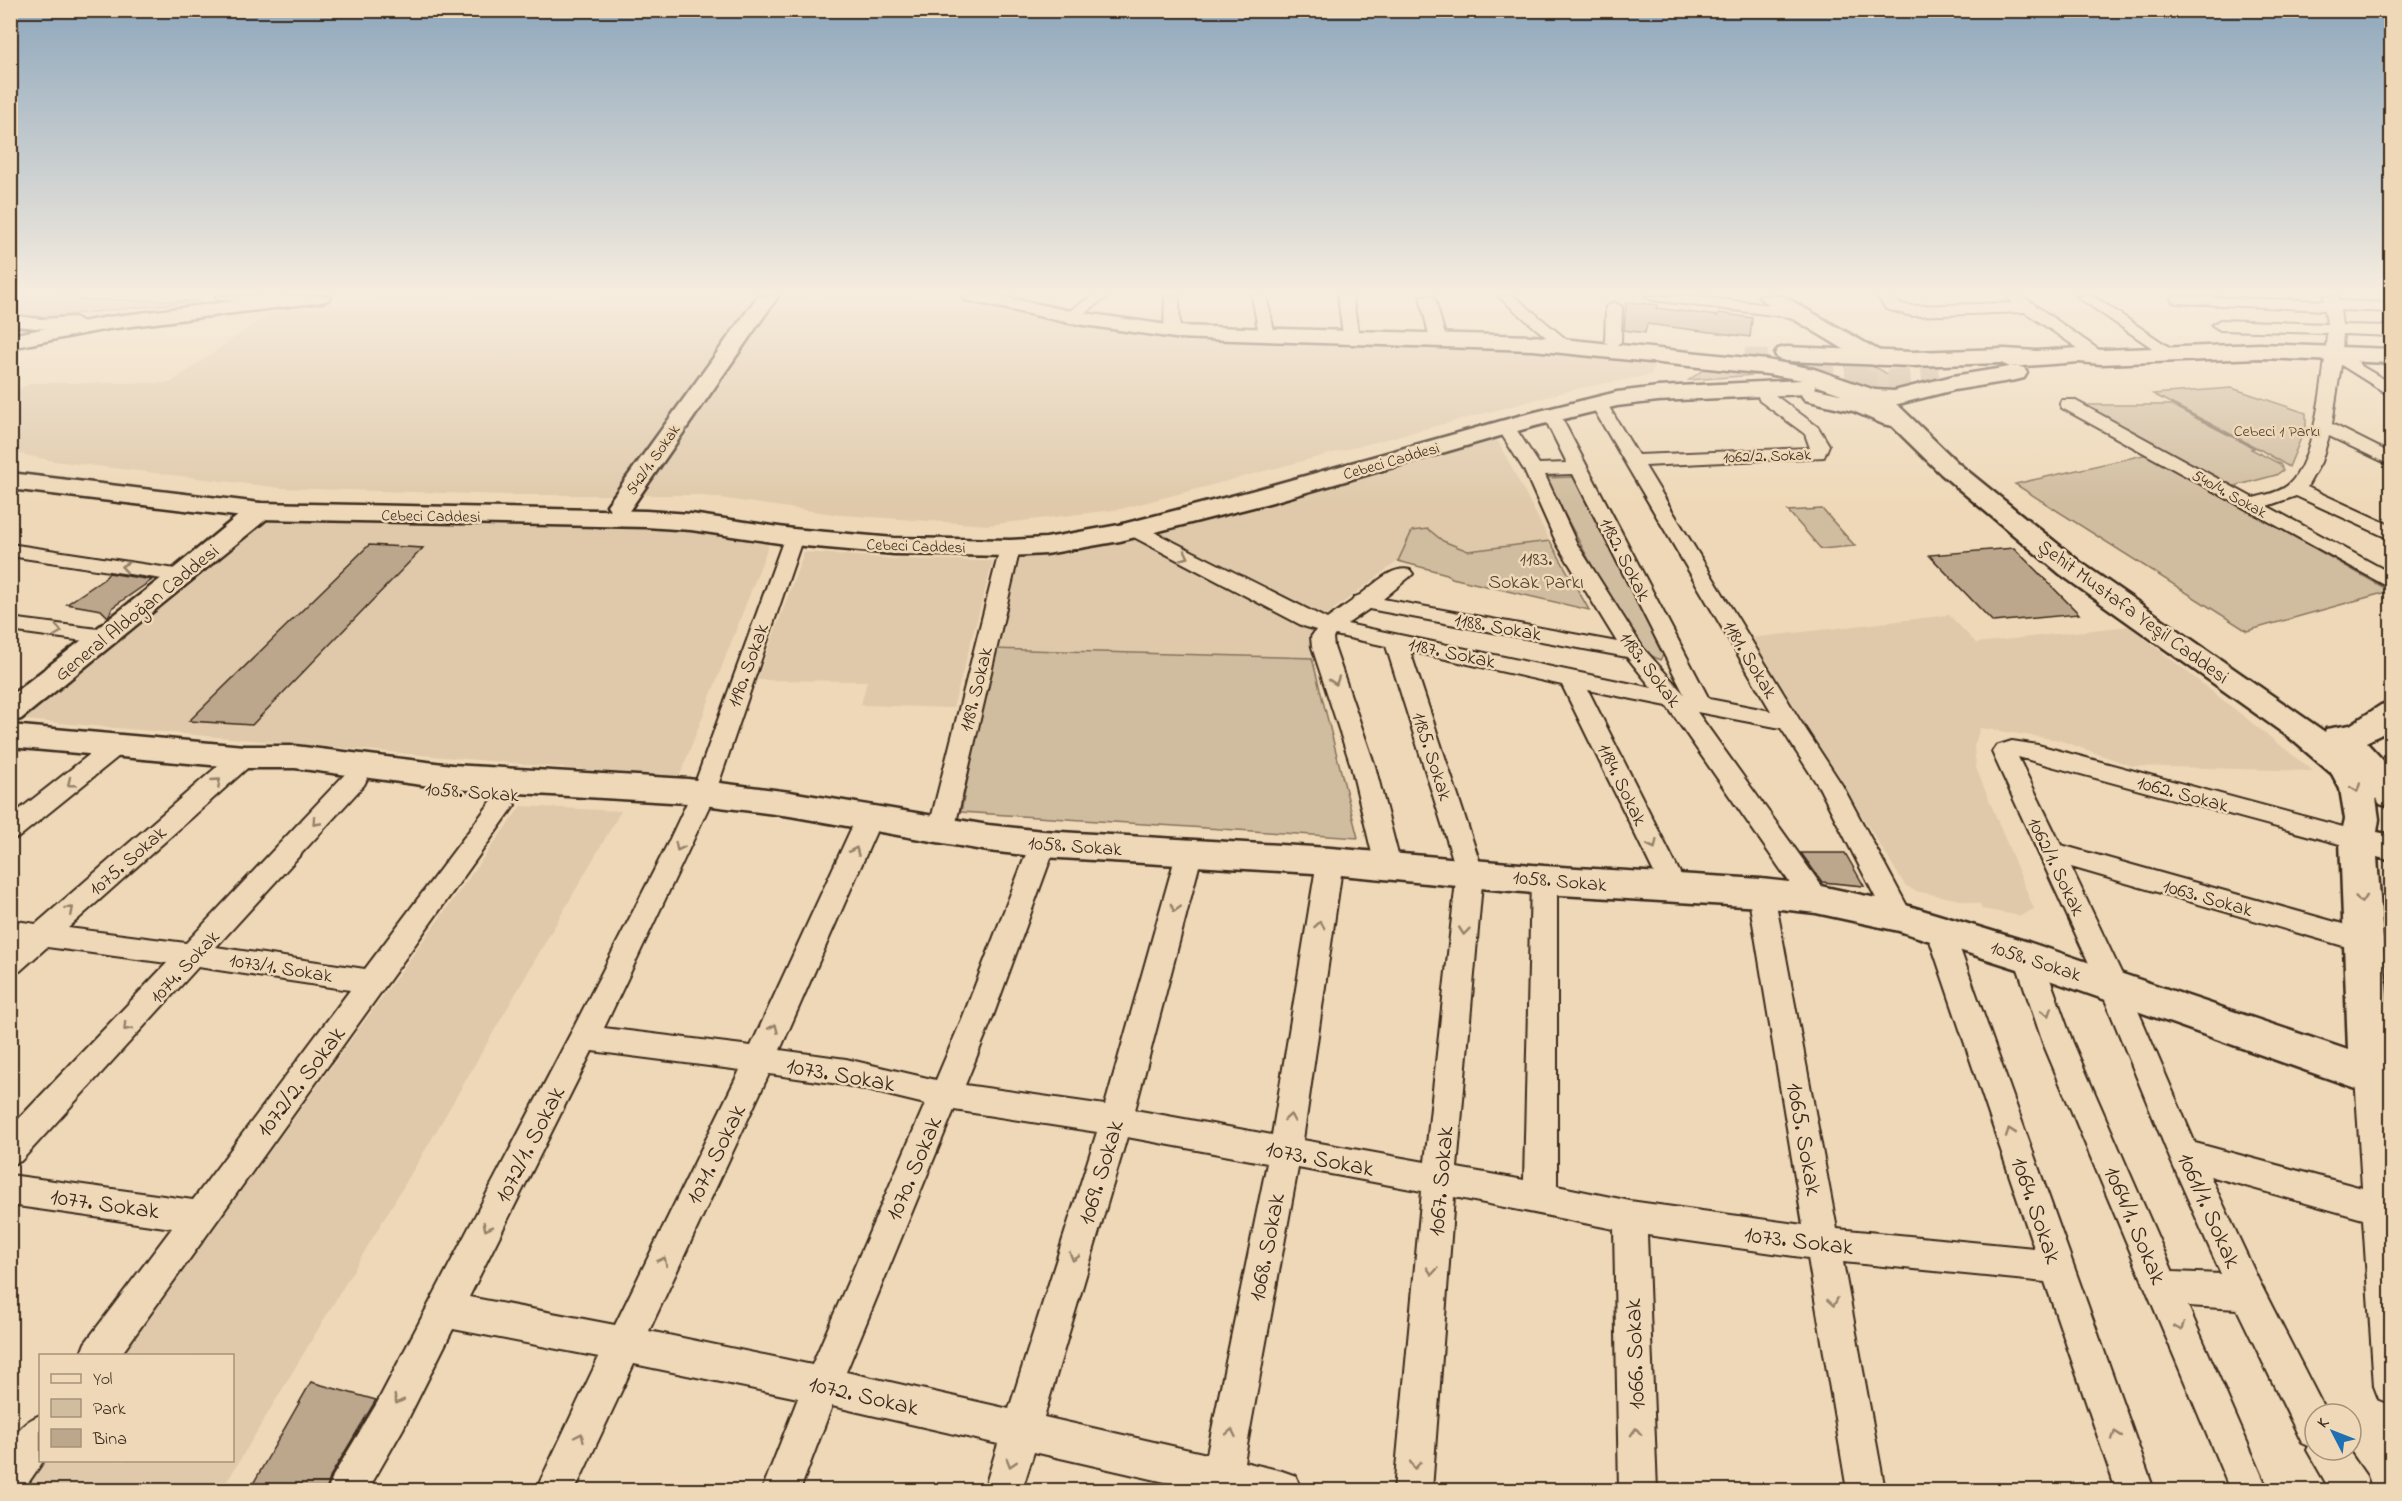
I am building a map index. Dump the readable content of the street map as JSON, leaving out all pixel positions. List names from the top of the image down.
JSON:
{
  "streets": {
    "main road": [
      "542/1. Sokak",
      "Cebeci Caddesi",
      "Şehit Mustafa Yeşil Caddesi",
      "General Aldoğan Caddesi",
      "1058. Sokak"
    ],
    "street": [
      "1062/2. Sokak",
      "540/4. Sokak",
      "1182. Sokak",
      "1188. Sokak",
      "1187. Sokak",
      "1181. Sokak",
      "1190. Sokak",
      "1183. Sokak",
      "1189. Sokak",
      "1185. Sokak",
      "1184. Sokak",
      "1062. Sokak",
      "1075. Sokak",
      "1062/1. Sokak",
      "1063. Sokak",
      "1074. Sokak",
      "1073/1. Sokak",
      "1073. Sokak",
      "1072/2. Sokak",
      "1065. Sokak",
      "1072/1. Sokak",
      "1071. Sokak",
      "1070. Sokak",
      "1069. Sokak",
      "1067. Sokak",
      "1077. Sokak",
      "1064. Sokak",
      "1061/1. Sokak",
      "1064/1. Sokak",
      "1068. Sokak",
      "1066. Sokak",
      "1072. Sokak"
    ]
  },
  "crossings": [
    ["1062/2. Sokak", "1181. Sokak"],
    ["542/1. Sokak", "Cebeci Caddesi"],
    ["Cebeci Caddesi", "1182. Sokak"],
    ["Cebeci Caddesi", "General Aldoğan Caddesi"],
    ["Cebeci Caddesi", "1187. Sokak"],
    ["Cebeci Caddesi", "1181. Sokak"],
    ["Cebeci Caddesi", "1190. Sokak"],
    ["Cebeci Caddesi", "1183. Sokak"],
    ["Cebeci Caddesi", "1189. Sokak"],
    ["1182. Sokak", "1187. Sokak"],
    ["Şehit Mustafa Yeşil Caddesi", "1058. Sokak"],
    ["Şehit Mustafa Yeşil Caddesi", "1062. Sokak"],
    ["Şehit Mustafa Yeşil Caddesi", "1063. Sokak"],
    ["1188. Sokak", "1183. Sokak"],
    ["1187. Sokak", "1181. Sokak"],
    ["1187. Sokak", "1183. Sokak"],
    ["1187. Sokak", "1185. Sokak"],
    ["1187. Sokak", "1184. Sokak"],
    ["1181. Sokak", "1058. Sokak"],
    ["1190. Sokak", "1058. Sokak"],
    ["1190. Sokak", "1072/1. Sokak"],
    ["1183. Sokak", "1058. Sokak"],
    ["1189. Sokak", "1058. Sokak"],
    ["1185. Sokak", "1058. Sokak"],
    ["1185. Sokak", "1067. Sokak"],
    ["1184. Sokak", "1058. Sokak"],
    ["1058. Sokak", "1075. Sokak"],
    ["1058. Sokak", "1062/1. Sokak"],
    ["1058. Sokak", "1074. Sokak"],
    ["1058. Sokak", "1072/2. Sokak"],
    ["1058. Sokak", "1065. Sokak"],
    ["1058. Sokak", "1072/1. Sokak"],
    ["1058. Sokak", "1071. Sokak"],
    ["1058. Sokak", "1070. Sokak"],
    ["1058. Sokak", "1069. Sokak"],
    ["1058. Sokak", "1067. Sokak"],
    ["1058. Sokak", "1064. Sokak"],
    ["1058. Sokak", "1061/1. Sokak"],
    ["1058. Sokak", "1064/1. Sokak"],
    ["1058. Sokak", "1068. Sokak"],
    ["1062. Sokak", "1062/1. Sokak"],
    ["1075. Sokak", "1073/1. Sokak"],
    ["1062/1. Sokak", "1063. Sokak"],
    ["1062/1. Sokak", "1061/1. Sokak"],
    ["1074. Sokak", "1073/1. Sokak"],
    ["1073/1. Sokak", "1072/2. Sokak"],
    ["1073. Sokak", "1065. Sokak"],
    ["1073. Sokak", "1072/1. Sokak"],
    ["1073. Sokak", "1071. Sokak"],
    ["1073. Sokak", "1070. Sokak"],
    ["1073. Sokak", "1069. Sokak"],
    ["1073. Sokak", "1067. Sokak"],
    ["1073. Sokak", "1064. Sokak"],
    ["1073. Sokak", "1068. Sokak"],
    ["1073. Sokak", "1066. Sokak"],
    ["1072/2. Sokak", "1077. Sokak"],
    ["1072/1. Sokak", "1072. Sokak"],
    ["1071. Sokak", "1072. Sokak"],
    ["1070. Sokak", "1072. Sokak"],
    ["1069. Sokak", "1072. Sokak"],
    ["1068. Sokak", "1072. Sokak"]
  ],
  "one_way": [
    "1184. Sokak",
    "1074. Sokak",
    "1065. Sokak",
    "1072/1. Sokak",
    "1071. Sokak",
    "1069. Sokak",
    "1064. Sokak",
    "1064/1. Sokak",
    "1068. Sokak",
    "1066. Sokak"
  ],
  "parks": ["Cebeci 1 Parkı", "1183. Sokak Parkı"],
  "legend": ["Yol", "Park", "Bina"],
  "north": "top left"
}
